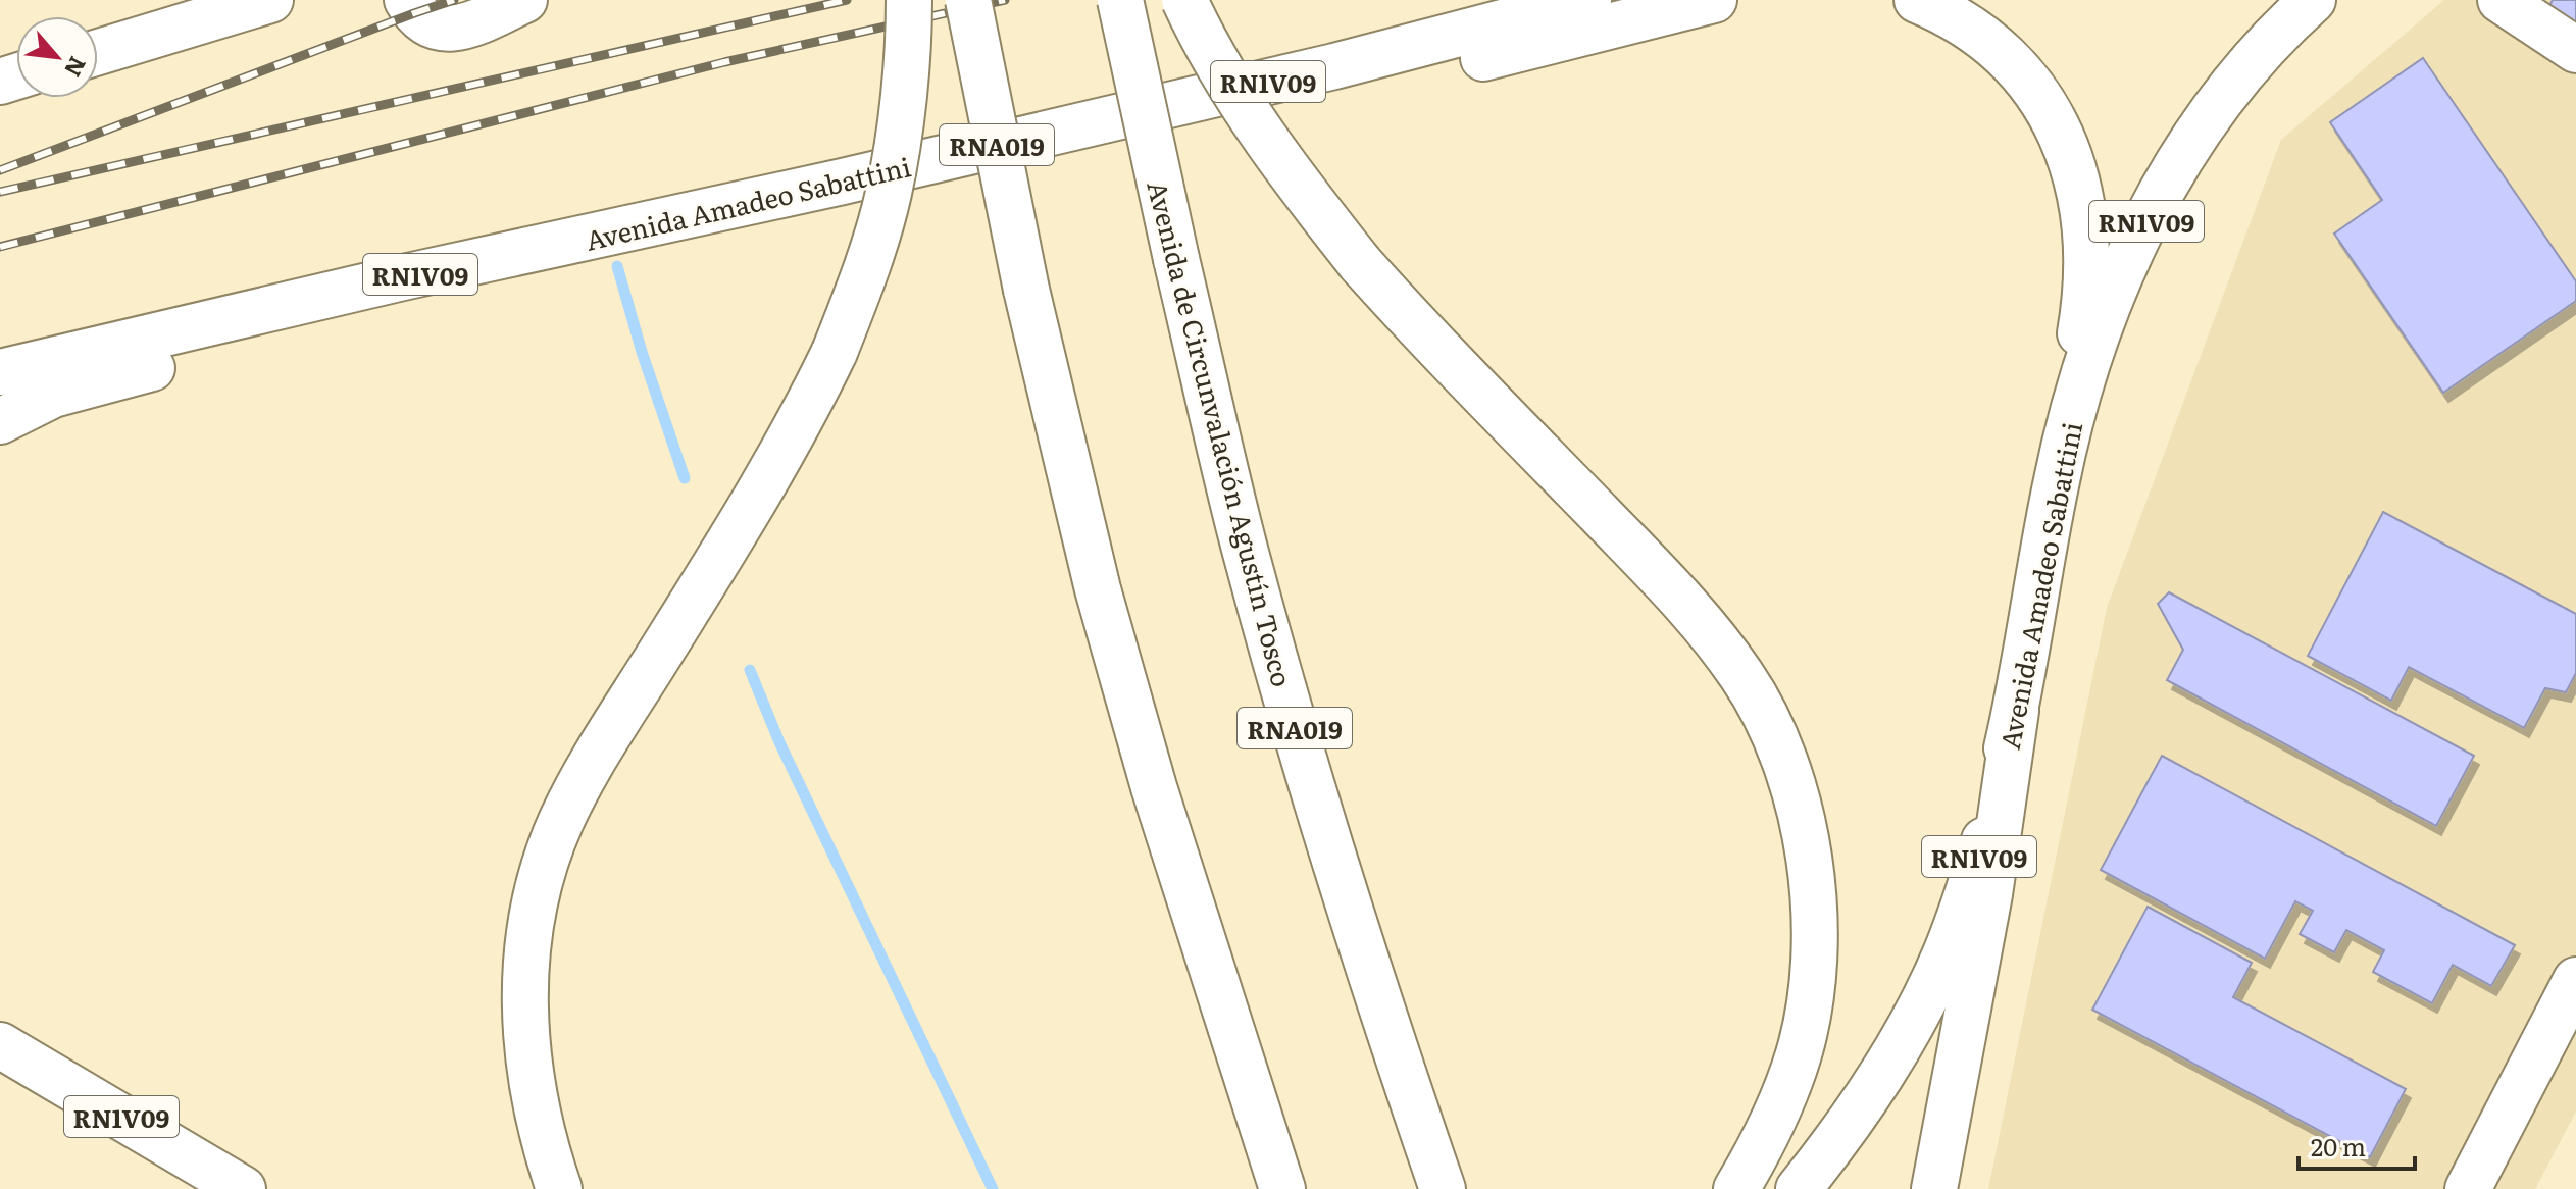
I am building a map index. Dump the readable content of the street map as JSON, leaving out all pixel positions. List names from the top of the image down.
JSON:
{
  "streets": {
    "main road": [
      "RN1V09",
      "RNA019",
      "Avenida Amadeo Sabattini",
      "Avenida de Circunvalación Agustín Tosco"
    ]
  },
  "scale_bar": "20 m",
  "north": "bottom right"
}
